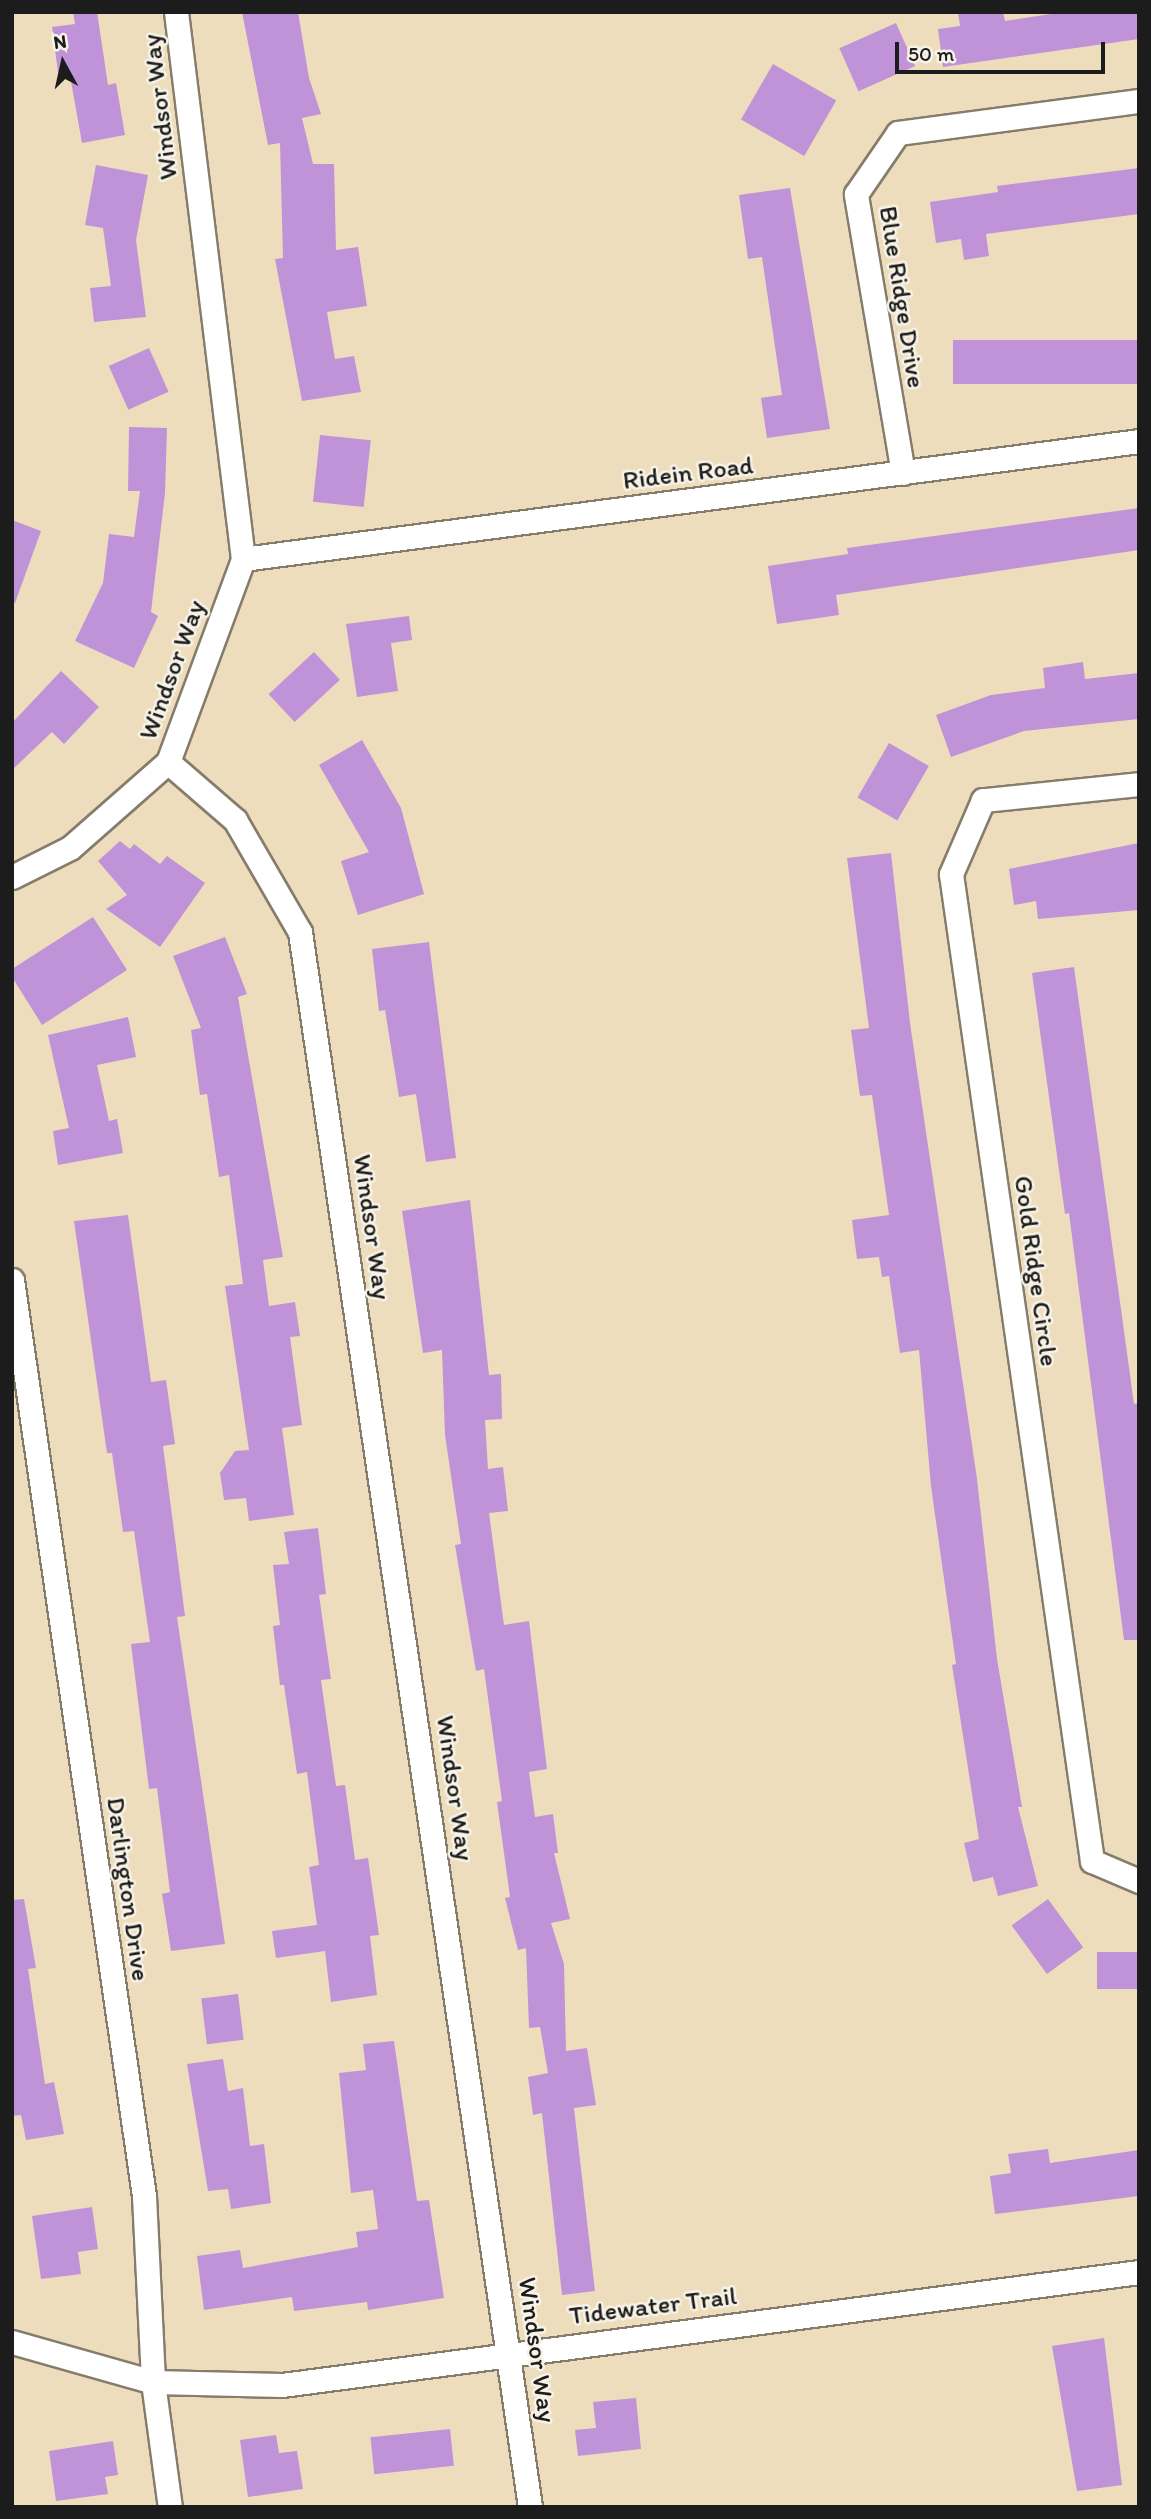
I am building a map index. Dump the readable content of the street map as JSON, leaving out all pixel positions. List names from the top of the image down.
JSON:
{
  "streets": {
    "street": [
      "Windsor Way",
      "Blue Ridge Drive",
      "Ridein Road",
      "Gold Ridge Circle",
      "Darlington Drive",
      "Tidewater Trail"
    ]
  },
  "crossings": [
    ["Windsor Way", "Ridein Road"],
    ["Windsor Way", "Tidewater Trail"],
    ["Blue Ridge Drive", "Ridein Road"],
    ["Darlington Drive", "Tidewater Trail"]
  ],
  "scale_bar": "50 m",
  "north": "top"
}
